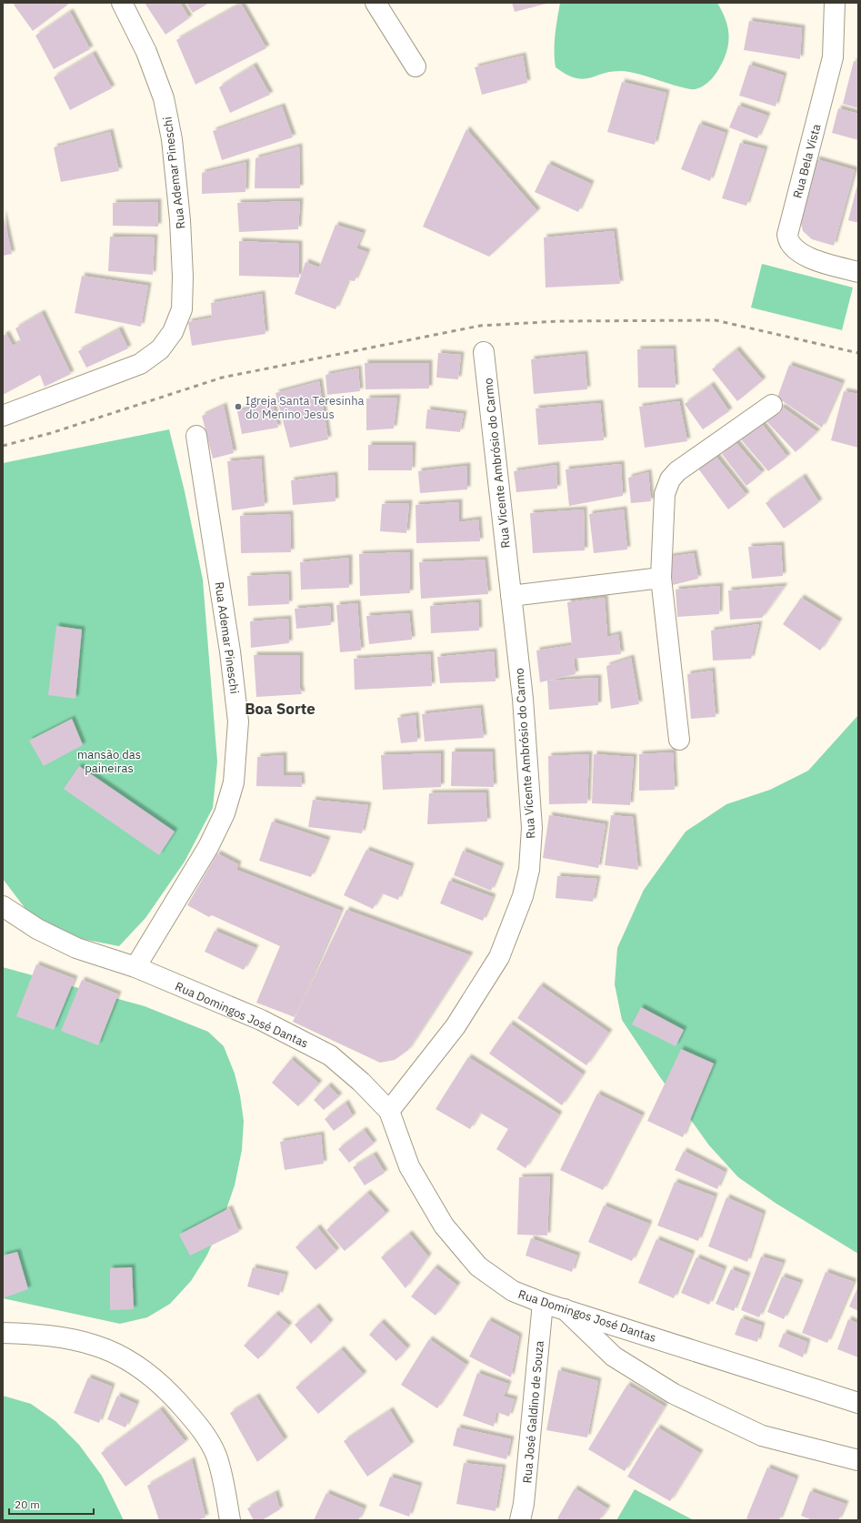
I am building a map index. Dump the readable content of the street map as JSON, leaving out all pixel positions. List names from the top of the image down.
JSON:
{
  "streets": {
    "street": [
      "Rua Bela Vista",
      "Rua Ademar Pineschi",
      "Rua Vicente Ambrósio do Carmo",
      "Rua Domingos José Dantas",
      "Rua José Galdino de Souza"
    ]
  },
  "crossings": [
    ["Rua Ademar Pineschi", "Rua Domingos José Dantas"],
    ["Rua Vicente Ambrósio do Carmo", "Rua Domingos José Dantas"],
    ["Rua Domingos José Dantas", "Rua José Galdino de Souza"]
  ],
  "districts": ["Boa Sorte"],
  "parks": ["mansão das paineiras"],
  "places": ["Igreja Santa Teresinha do Menino Jesus"],
  "scale_bar": "20 m"
}
